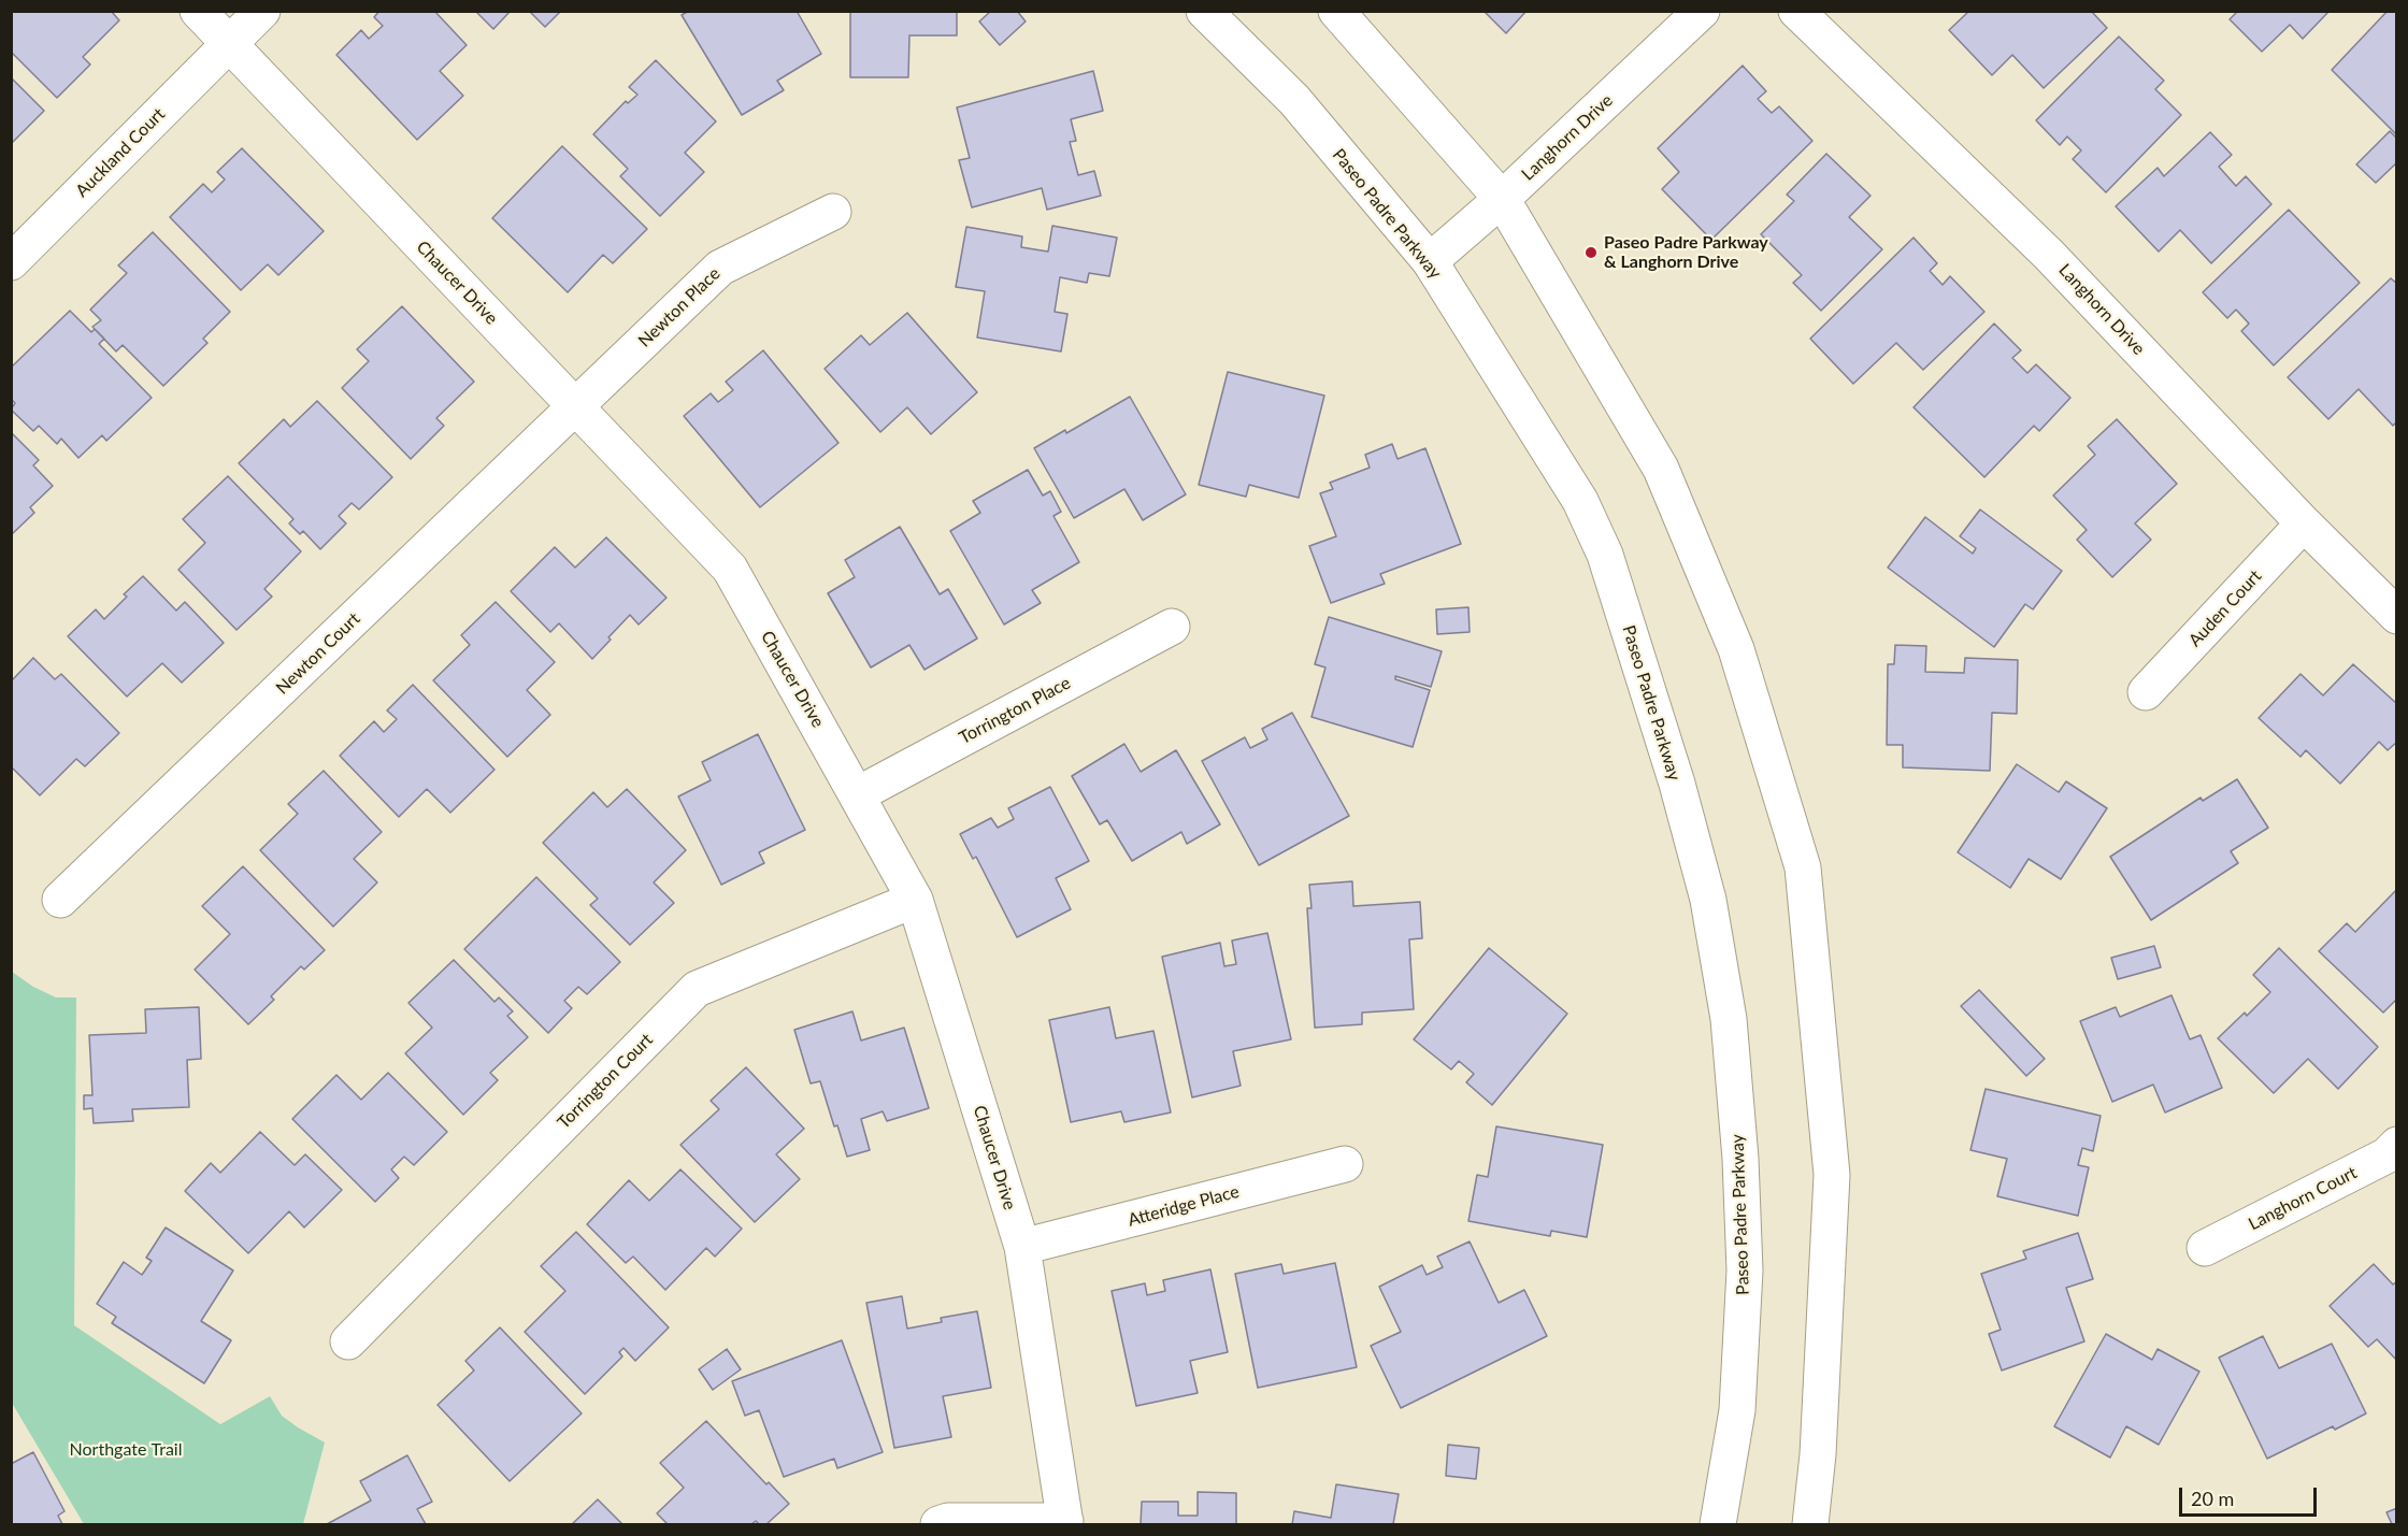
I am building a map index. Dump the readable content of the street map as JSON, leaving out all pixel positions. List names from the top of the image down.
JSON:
{
  "streets": {
    "street": [
      "Langhorn Drive",
      "Auckland Court",
      "Paseo Padre Parkway",
      "Chaucer Drive",
      "Newton Place",
      "Auden Court",
      "Newton Court",
      "Torrington Place",
      "Torrington Court",
      "Langhorn Court",
      "Atteridge Place"
    ]
  },
  "crossings": [
    ["Langhorn Drive", "Paseo Padre Parkway"],
    ["Langhorn Drive", "Auden Court"],
    ["Auckland Court", "Chaucer Drive"],
    ["Chaucer Drive", "Newton Place"],
    ["Chaucer Drive", "Newton Court"],
    ["Chaucer Drive", "Torrington Place"],
    ["Chaucer Drive", "Torrington Court"],
    ["Chaucer Drive", "Atteridge Place"],
    ["Newton Place", "Newton Court"]
  ],
  "parks": ["Northgate Trail"],
  "places": ["Paseo Padre Parkway & Langhorn Drive"],
  "scale_bar": "20 m"
}
